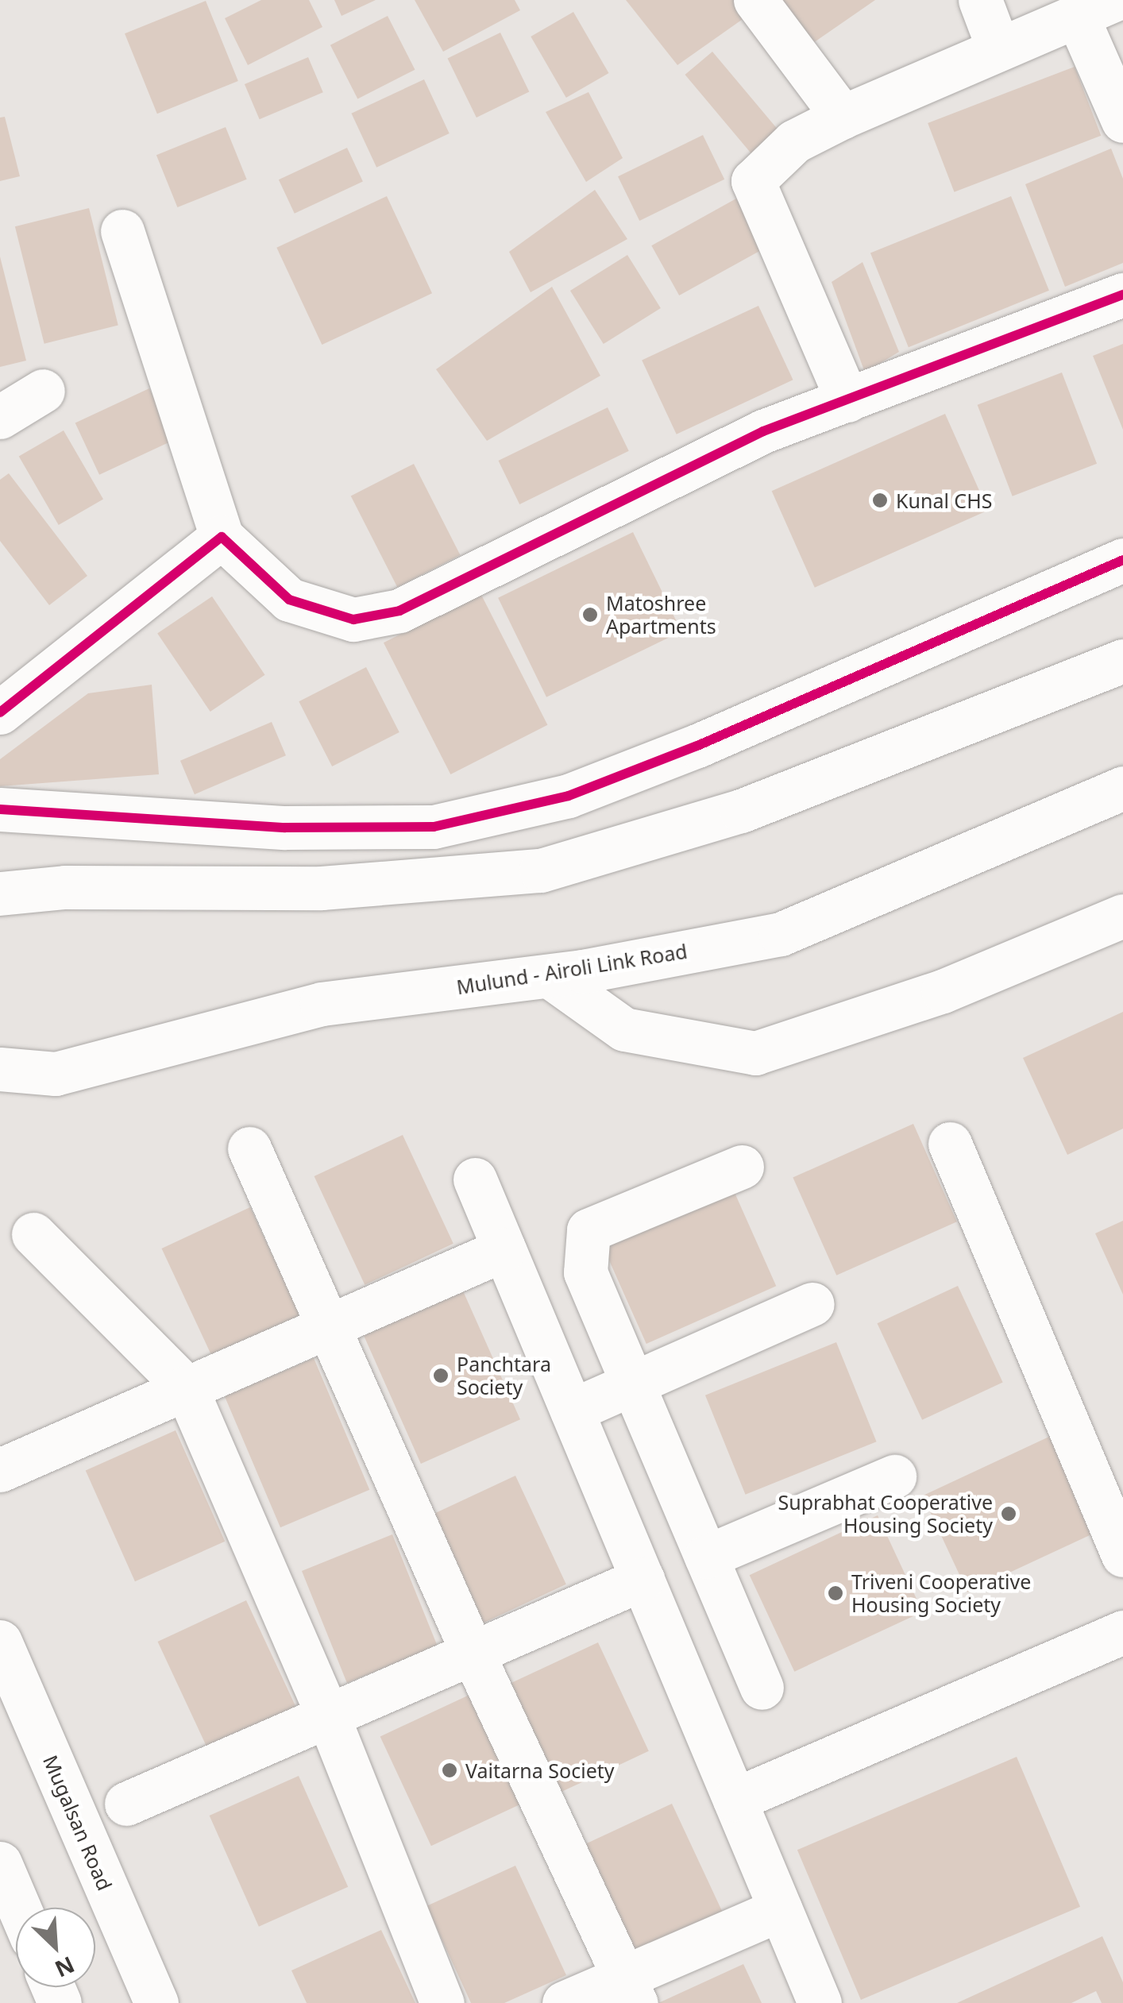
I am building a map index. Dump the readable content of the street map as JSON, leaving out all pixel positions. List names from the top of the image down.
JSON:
{
  "streets": {
    "street": ["Mulund - Airoli Link Road", "Mugalsan Road"]
  },
  "places": [
    "Kunal CHS",
    "Matoshree Apartments",
    "Panchtara Society",
    "Suprabhat Cooperative Housing Society",
    "Triveni Cooperative Housing Society",
    "Vaitarna Society"
  ],
  "north": "bottom right"
}
